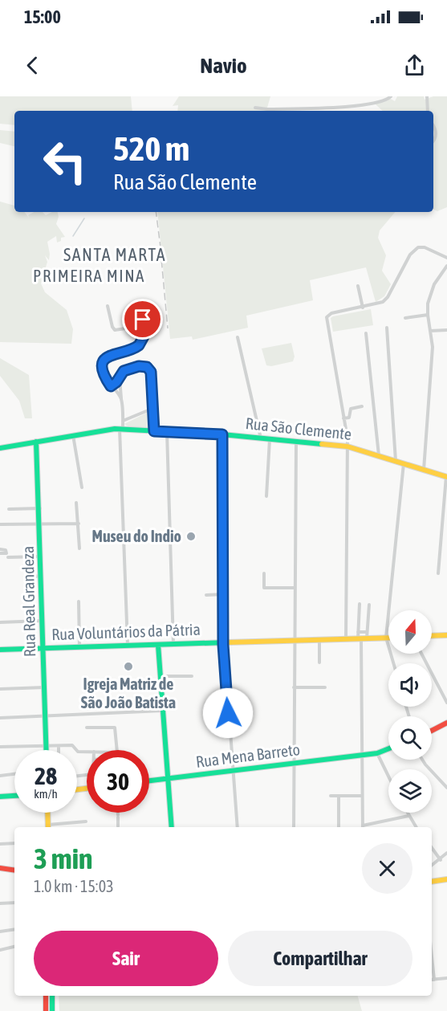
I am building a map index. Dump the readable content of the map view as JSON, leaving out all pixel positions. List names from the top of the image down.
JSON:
{
  "streets": {
    "main road": [
      "Rua São Clemente",
      "Rua Real Grandeza",
      "Rua Voluntários da Pátria",
      "Rua Mena Barreto"
    ]
  },
  "crossings": [
    ["Rua São Clemente", "Rua Real Grandeza"],
    ["Rua Real Grandeza", "Rua Voluntários da Pátria"]
  ],
  "districts": ["SANTA MARTA", "PRIMEIRA MINA"],
  "places": ["Museu do Indio", "Igreja Matriz de São João Batista"],
  "north": "top",
  "page": {
    "status": "15:00",
    "header": "Navio",
    "turn": ["520 m", "Rua São Clemente"],
    "speed": "28 km/h",
    "limit": "30",
    "heading": ["3 min", "1.0 km · 15:03"],
    "buttons": ["Sair", "Compartilhar"]
  }
}
